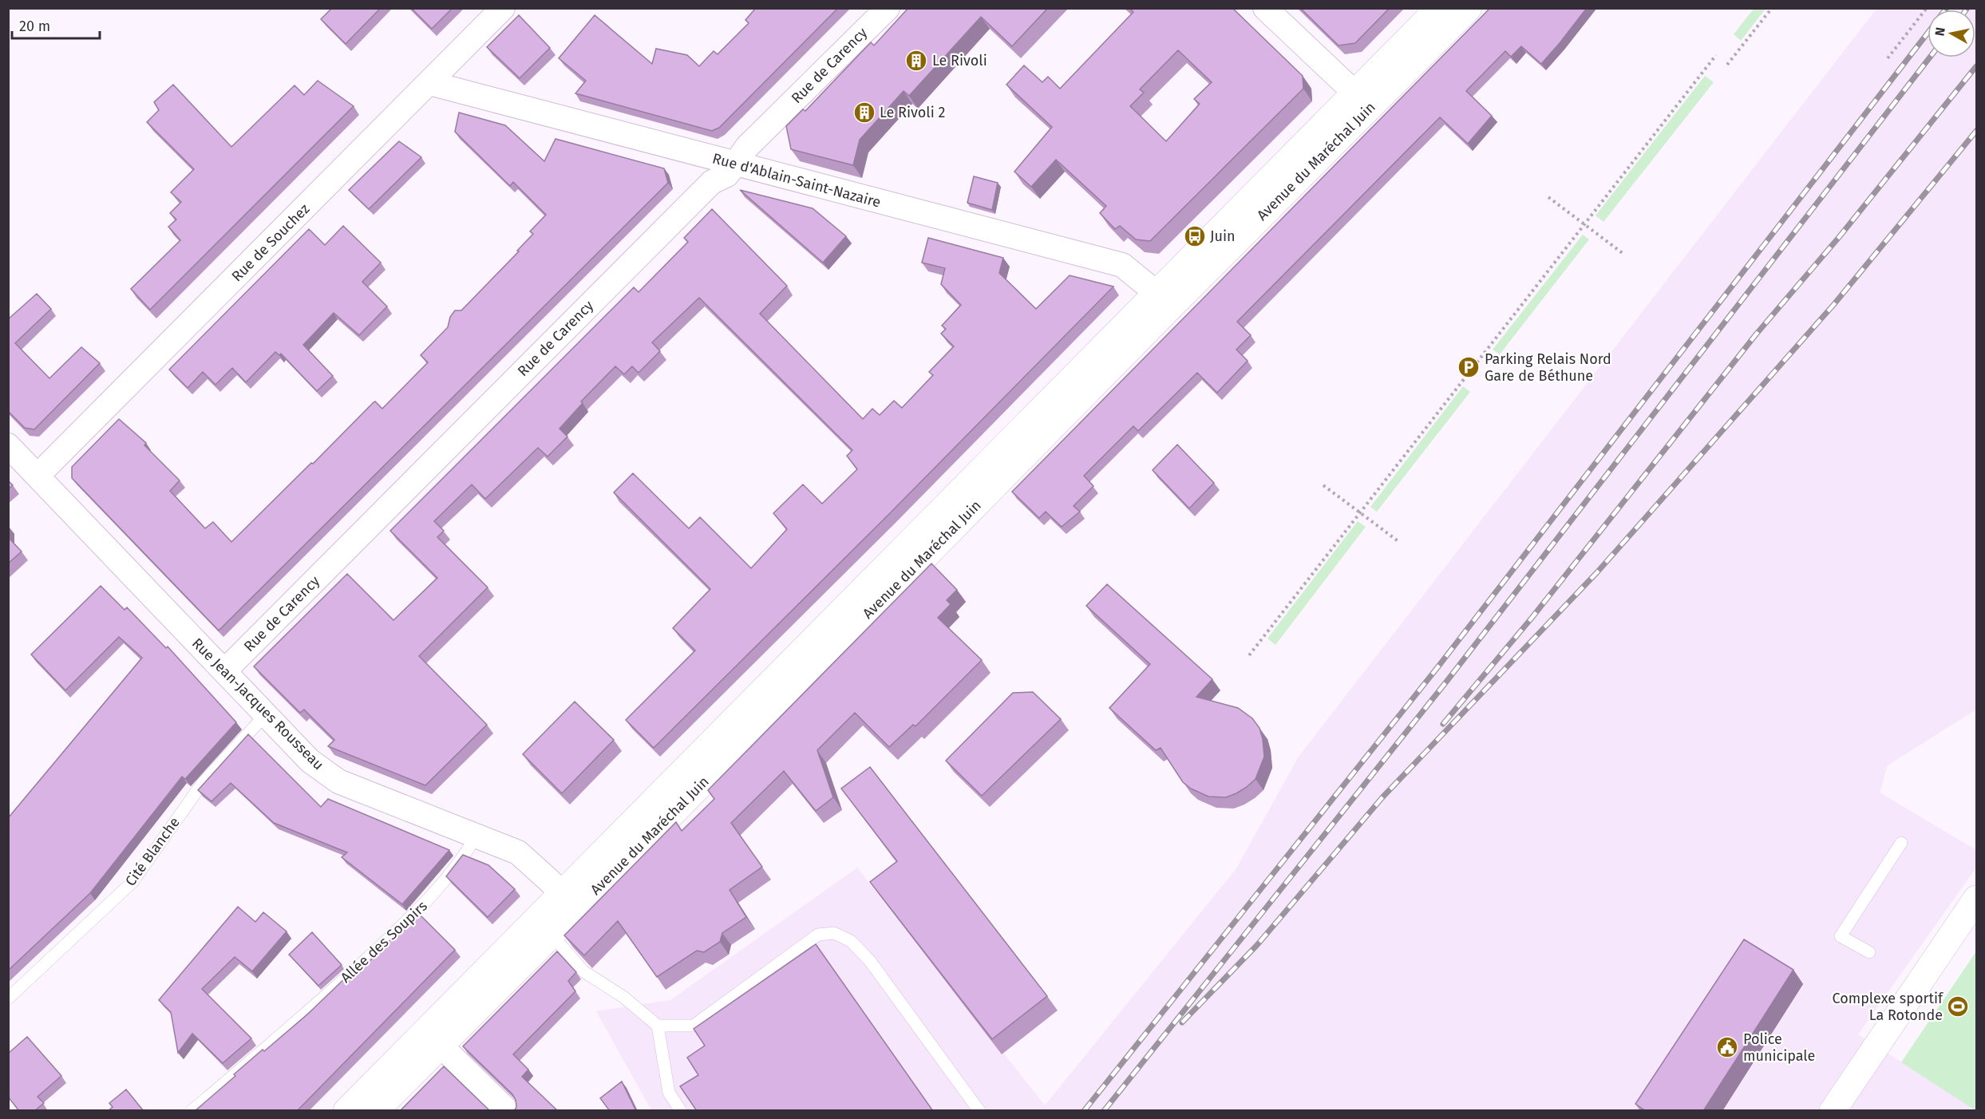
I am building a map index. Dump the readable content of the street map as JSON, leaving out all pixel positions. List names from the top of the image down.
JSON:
{
  "streets": {
    "main road": ["Avenue du Maréchal Juin"],
    "street": [
      "Rue de Carency",
      "Rue d'Ablain-Saint-Nazaire",
      "Rue de Souchez",
      "Rue Jean-Jacques Rousseau"
    ],
    "lane": ["Cité Blanche", "Allée des Soupirs"]
  },
  "crossings": [
    ["Rue de Carency", "Rue d'Ablain-Saint-Nazaire"],
    ["Rue de Carency", "Rue Jean-Jacques Rousseau"],
    ["Avenue du Maréchal Juin", "Rue d'Ablain-Saint-Nazaire"],
    ["Avenue du Maréchal Juin", "Rue Jean-Jacques Rousseau"],
    ["Rue d'Ablain-Saint-Nazaire", "Rue de Souchez"],
    ["Rue de Souchez", "Rue Jean-Jacques Rousseau"],
    ["Rue Jean-Jacques Rousseau", "Cité Blanche"],
    ["Rue Jean-Jacques Rousseau", "Allée des Soupirs"]
  ],
  "places": {
    "building": ["Le Rivoli", "Le Rivoli 2"],
    "bus stop": ["Juin"],
    "parking": ["Parking Relais Nord Gare de Béthune"],
    "sports": ["Complexe sportif La Rotonde"],
    "public building": ["Police municipale"]
  },
  "scale_bar": "20 m",
  "north": "left"
}
